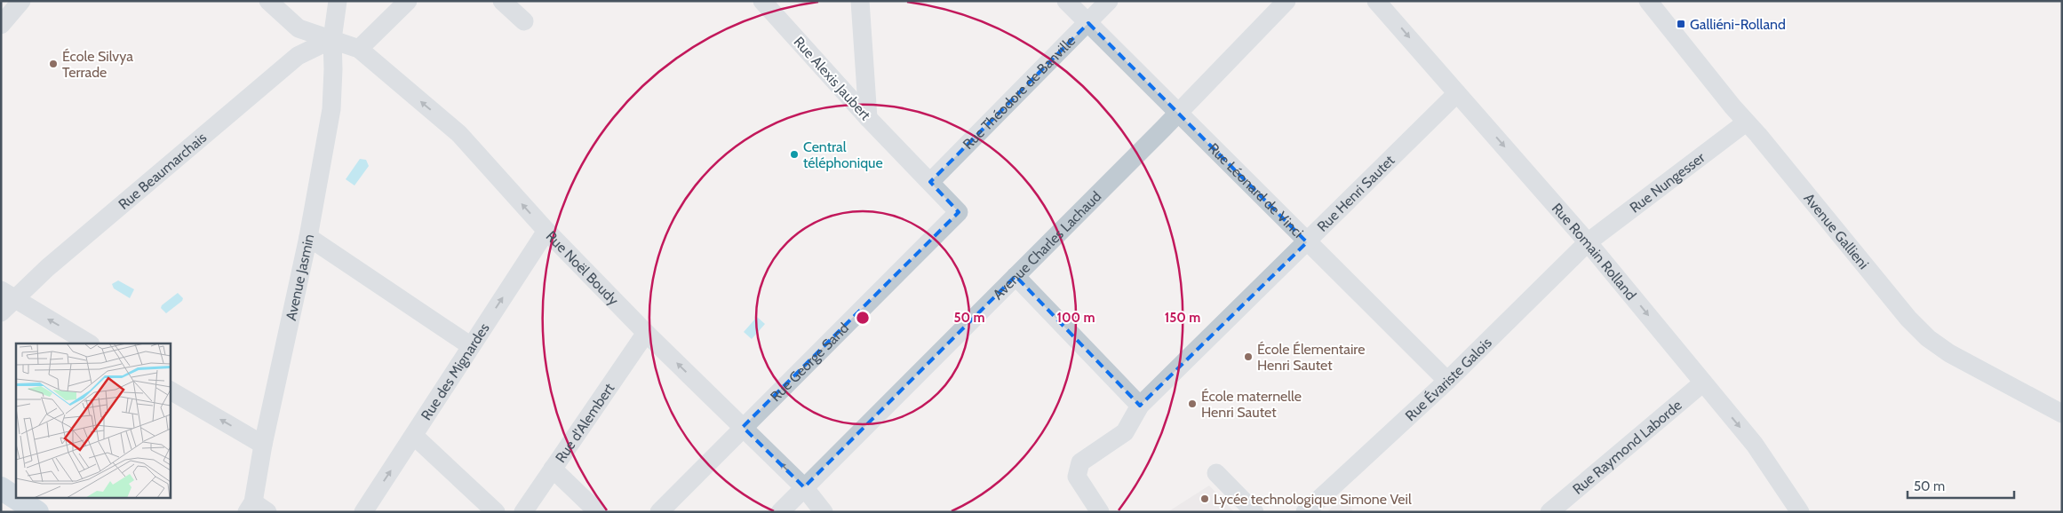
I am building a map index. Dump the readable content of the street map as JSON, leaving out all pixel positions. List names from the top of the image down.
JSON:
{
  "streets": {
    "street": [
      "Rue Alexis Jaubert",
      "Rue Théodore de Banville",
      "Rue Beaumarchais",
      "Rue Nungesser",
      "Rue Léonard de Vinci",
      "Rue Henri Sautet",
      "Avenue Gallieni",
      "Avenue Charles Lachaud",
      "Rue Romain Rolland",
      "Rue Noël Boudy",
      "Avenue Jasmin",
      "Rue George Sand",
      "Rue des Mignardes",
      "Rue Évariste Galois",
      "Rue d'Alembert",
      "Rue Raymond Laborde"
    ]
  },
  "crossings": [
    ["Rue Alexis Jaubert", "Rue Théodore de Banville"],
    ["Rue Alexis Jaubert", "Rue George Sand"],
    ["Rue Théodore de Banville", "Rue Léonard de Vinci"],
    ["Rue Beaumarchais", "Rue Noël Boudy"],
    ["Rue Beaumarchais", "Avenue Jasmin"],
    ["Rue Nungesser", "Avenue Gallieni"],
    ["Rue Nungesser", "Rue Romain Rolland"],
    ["Rue Nungesser", "Rue Évariste Galois"],
    ["Rue Léonard de Vinci", "Rue Henri Sautet"],
    ["Rue Léonard de Vinci", "Avenue Charles Lachaud"],
    ["Rue Léonard de Vinci", "Rue Évariste Galois"],
    ["Rue Henri Sautet", "Rue Romain Rolland"],
    ["Avenue Charles Lachaud", "Rue Noël Boudy"],
    ["Rue Romain Rolland", "Rue Évariste Galois"],
    ["Rue Romain Rolland", "Rue Raymond Laborde"],
    ["Rue Noël Boudy", "Avenue Jasmin"],
    ["Rue Noël Boudy", "Rue George Sand"],
    ["Rue Noël Boudy", "Rue des Mignardes"],
    ["Rue Noël Boudy", "Rue d'Alembert"]
  ],
  "one_way": ["Rue Romain Rolland", "Rue des Mignardes"],
  "places": {
    "transit": ["Galliéni-Rolland"],
    "other": [
      "École Silvya Terrade",
      "Central téléphonique",
      "École Élementaire Henri Sautet",
      "École maternelle Henri Sautet",
      "Lycée technologique Simone Veil"
    ]
  },
  "scale_bar": "50 m",
  "rings": ["50 m", "100 m", "150 m"]
}
